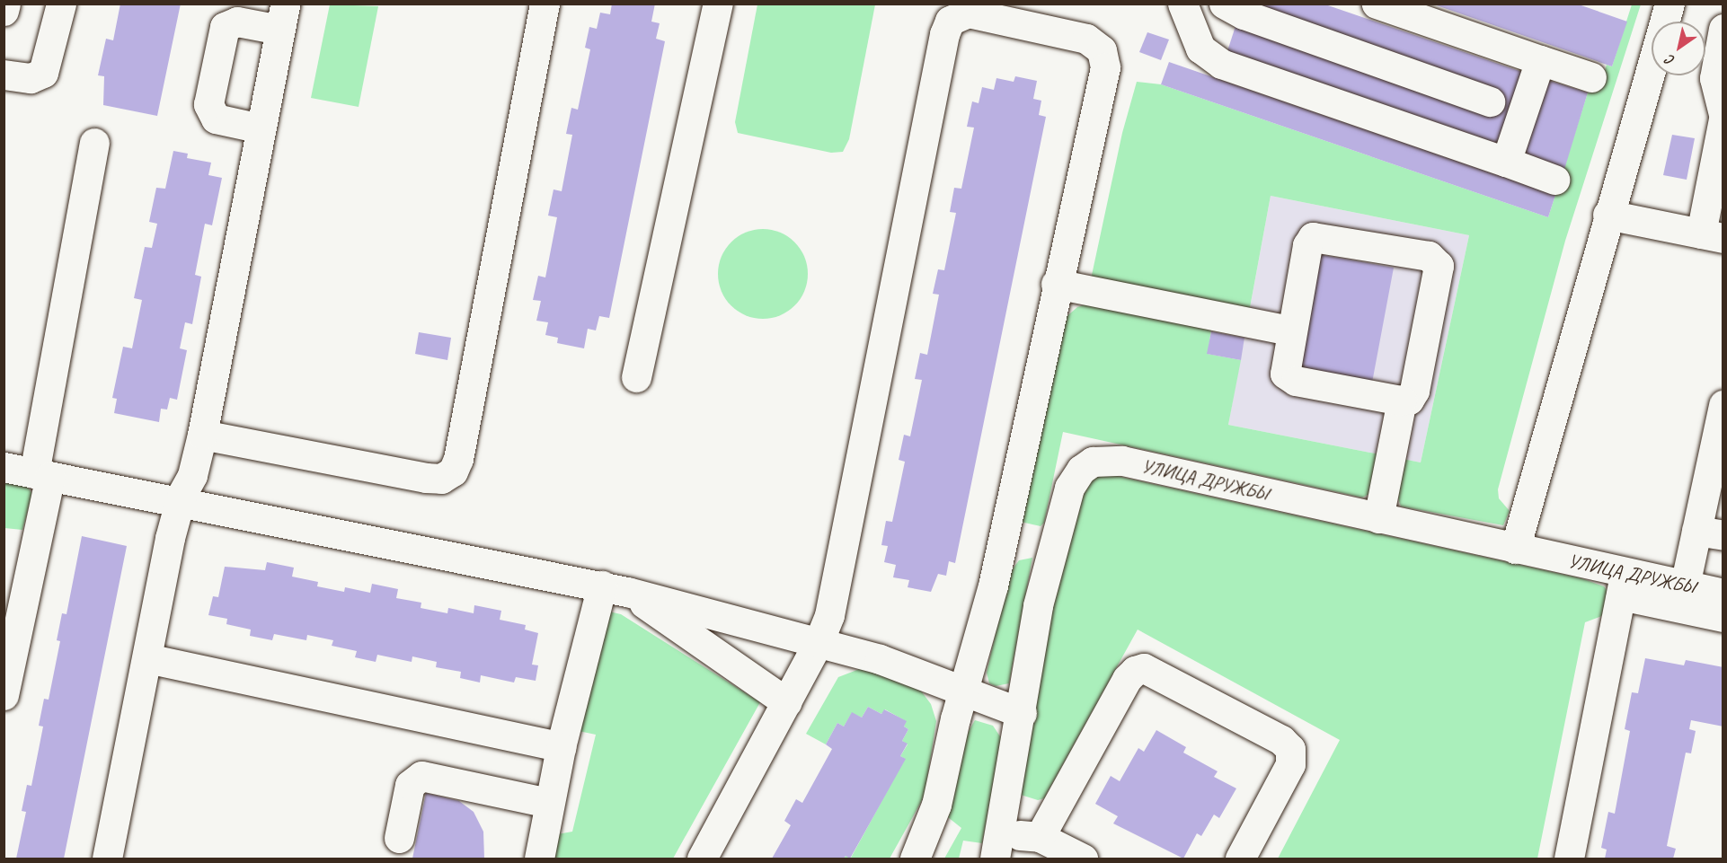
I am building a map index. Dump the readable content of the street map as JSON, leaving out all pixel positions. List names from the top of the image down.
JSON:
{
  "streets": {
    "street": ["УЛИЦА ДРУЖБЫ"]
  },
  "north": "bottom left"
}
